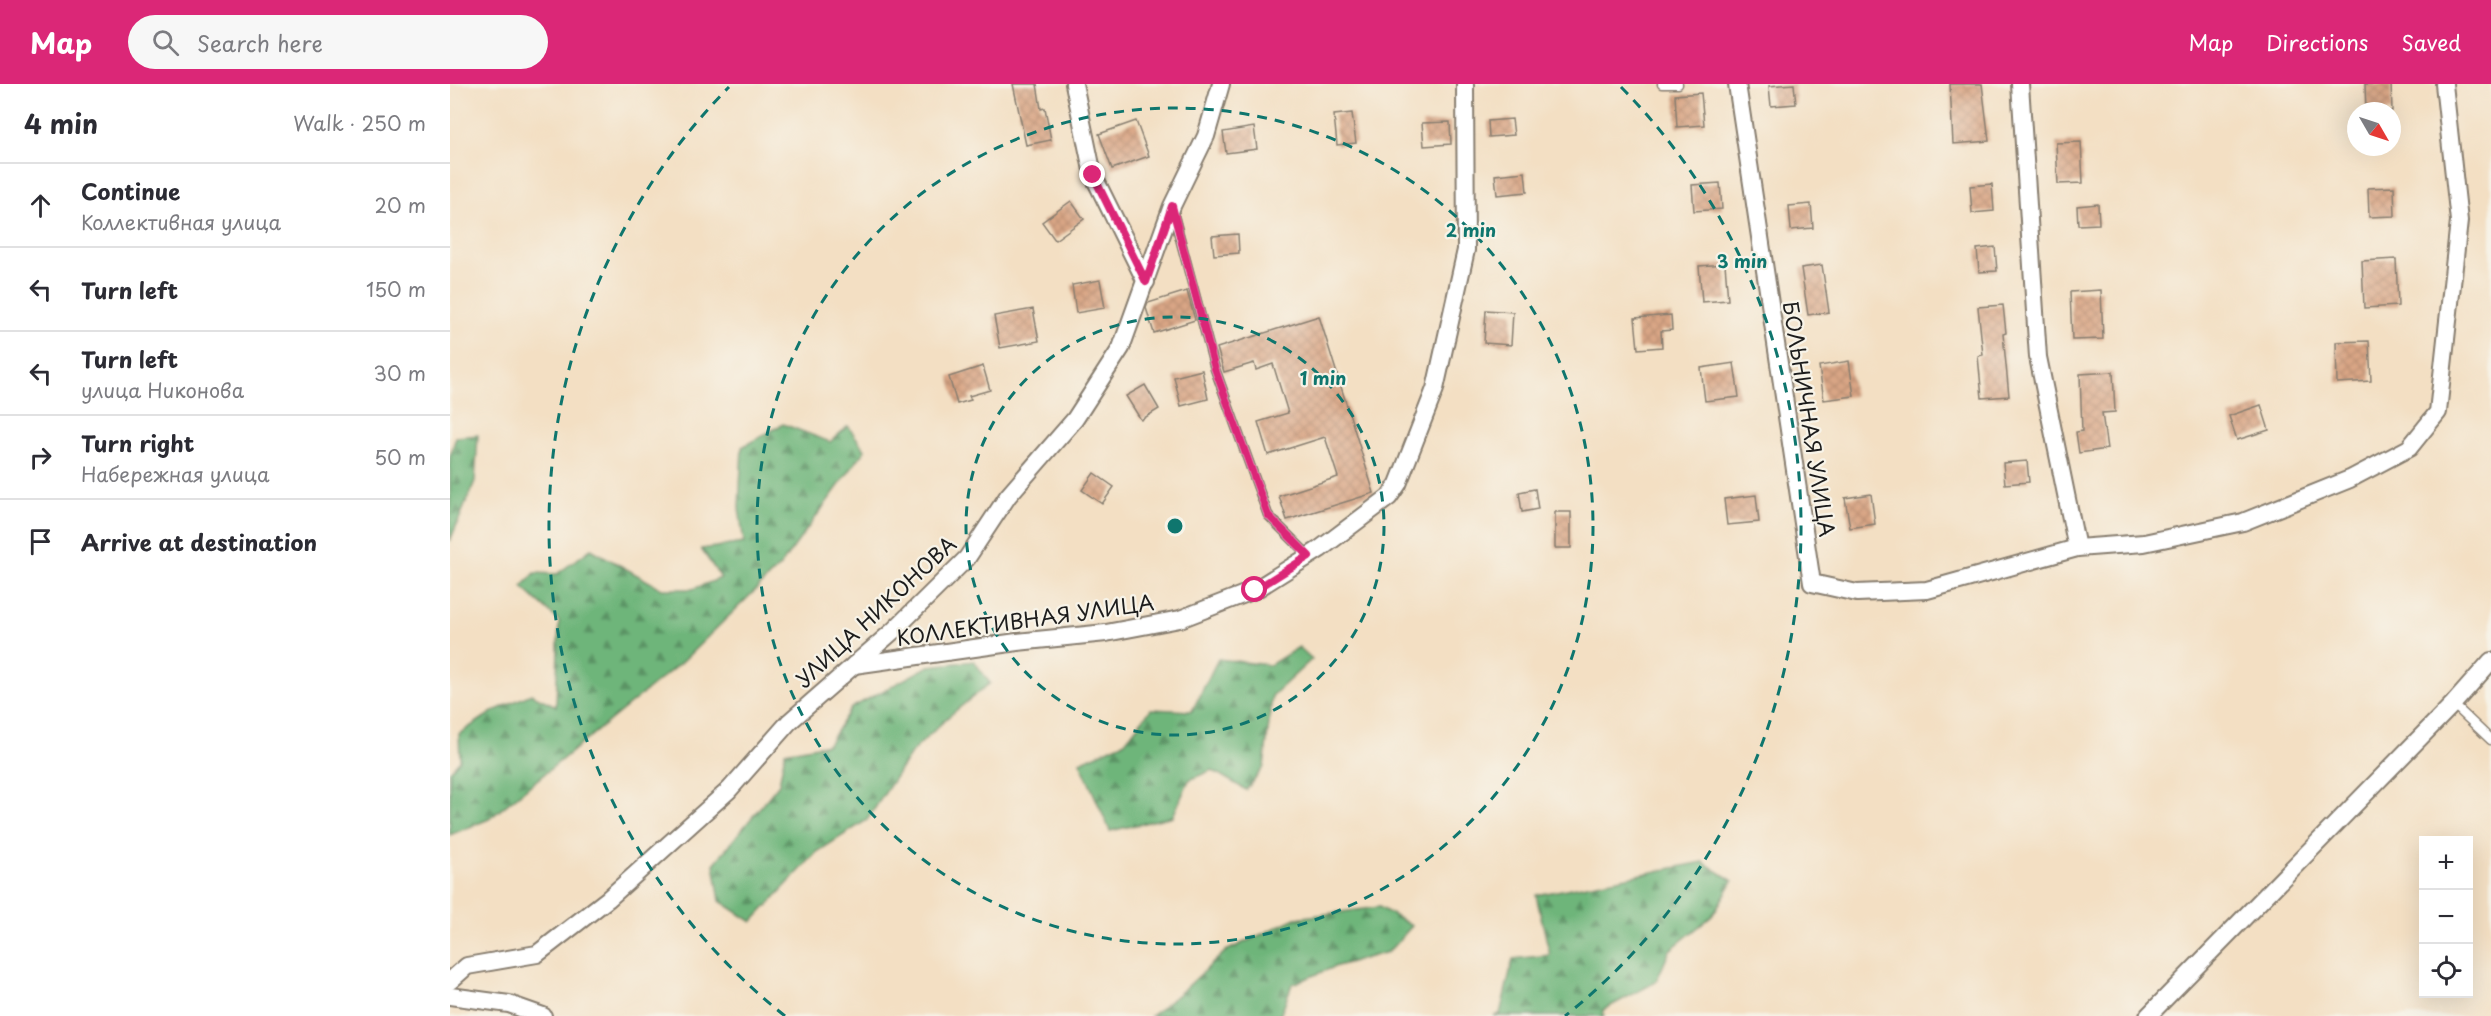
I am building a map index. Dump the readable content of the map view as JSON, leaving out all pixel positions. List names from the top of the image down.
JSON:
{
  "streets": {
    "street": ["БОЛЬНИЧНАЯ УЛИЦА", "УЛИЦА НИКОНОВА", "КОЛЛЕКТИВНАЯ УЛИЦА"]
  },
  "crossings": [
    ["УЛИЦА НИКОНОВА", "КОЛЛЕКТИВНАЯ УЛИЦА"]
  ],
  "north": "bottom right",
  "page": {
    "header": "Map",
    "search": "Search here",
    "nav": ["Map", "Directions", "Saved"],
    "heading": ["4 min", "Walk · 250 m"],
    "list": [
      ["Continue", "Коллективная улица", "20 m"],
      ["Turn left", "150 m"],
      ["Turn left", "улица Никонова", "30 m"],
      ["Turn right", "Набережная улица", "50 m"],
      "Arrive at destination"
    ],
    "map_buttons": ["+", "−"]
  },
  "rings": ["2 min", "3 min", "1 min"]
}
